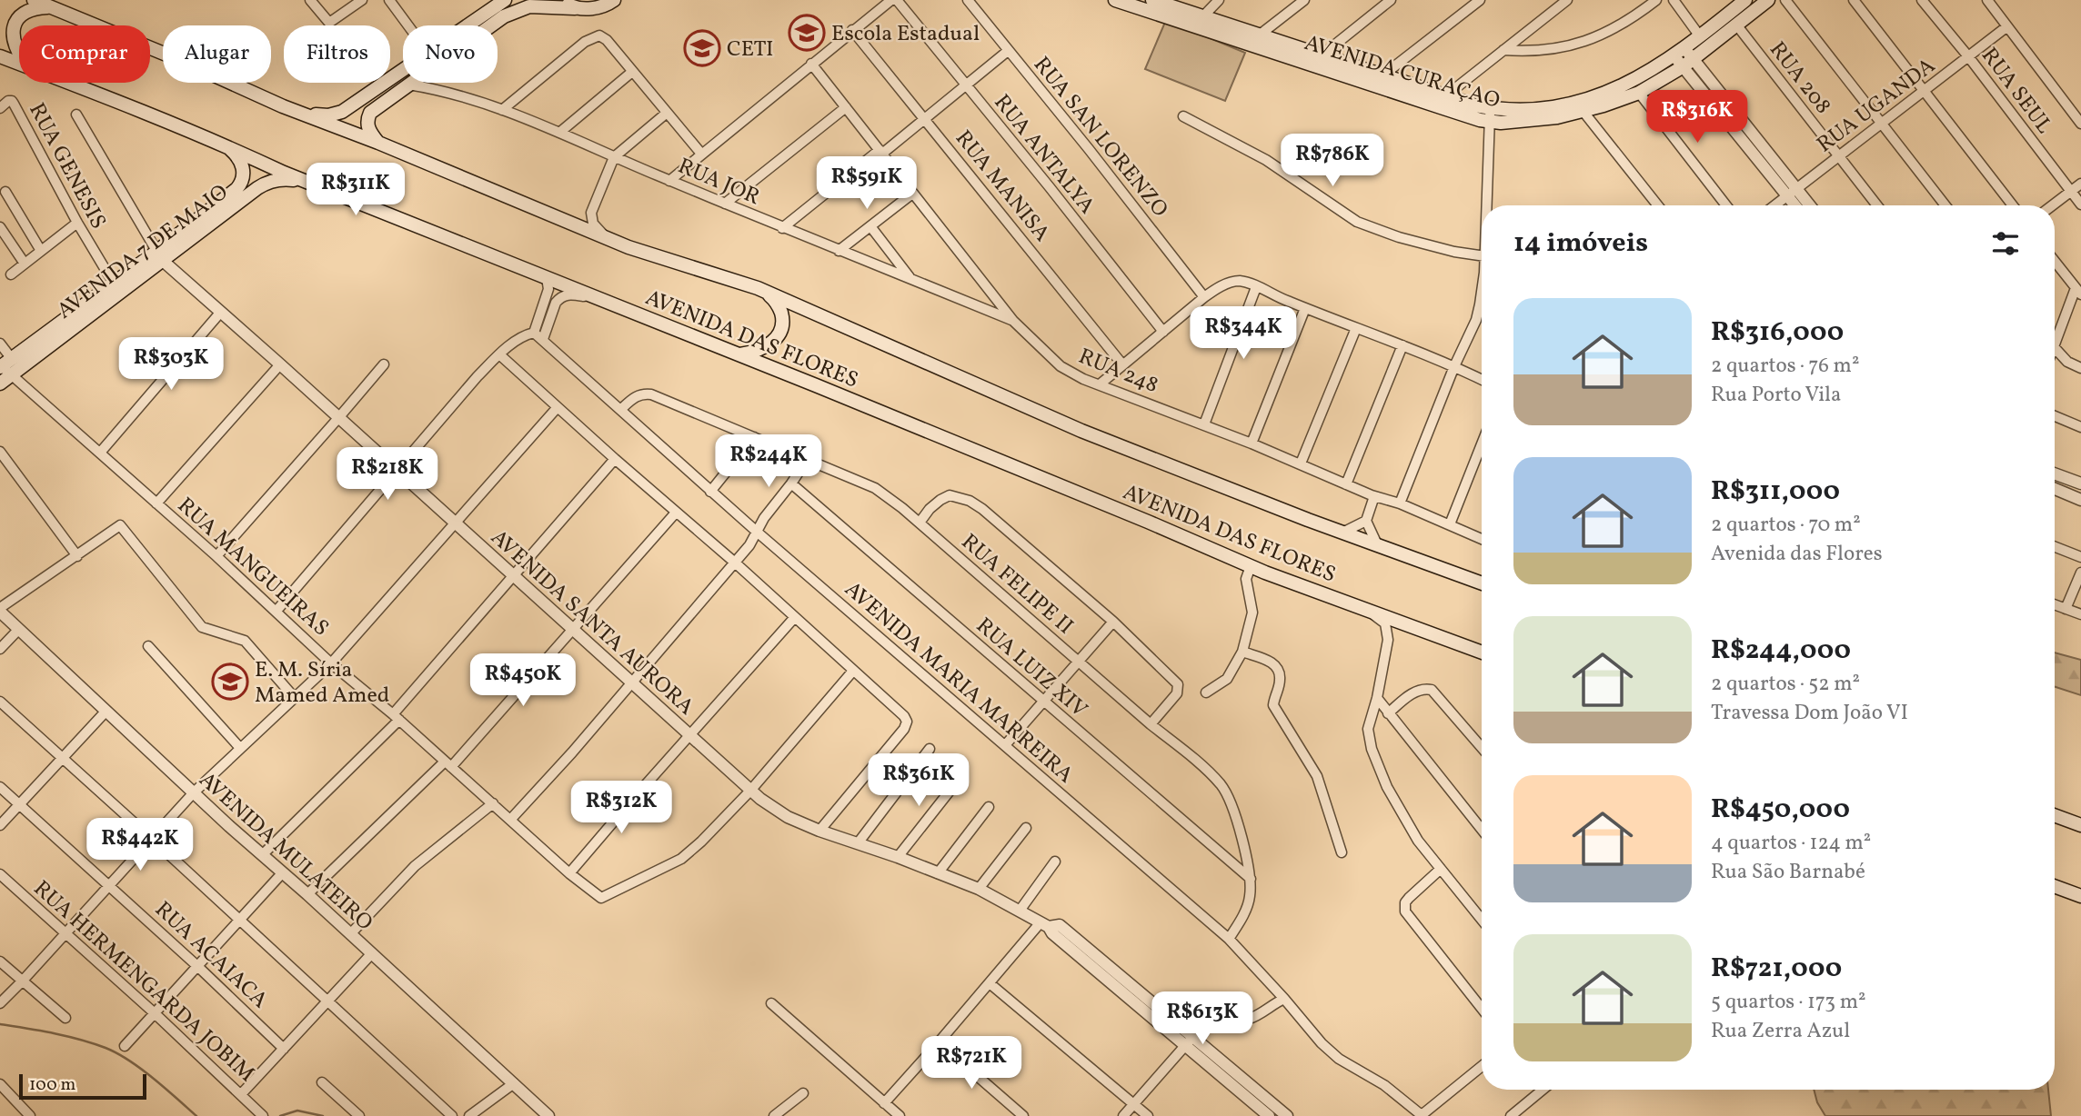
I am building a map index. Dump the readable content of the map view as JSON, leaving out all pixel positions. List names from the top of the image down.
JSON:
{
  "streets": {
    "main road": ["AVENIDA CURAÇAO", "AVENIDA 7 DE MAIO", "AVENIDA DAS FLORES"],
    "street": [
      "RUA 208",
      "RUA SEUL",
      "RUA UGANDA",
      "RUA SAN LORENZO",
      "RUA ANTALYA",
      "RUA GENESIS",
      "RUA JOR",
      "RUA MANISA",
      "RUA 248",
      "RUA MANGUEIRAS",
      "RUA FELIPE II",
      "AVENIDA SANTA AURORA",
      "RUA LUIZ XIV",
      "AVENIDA MARIA MARREIRA",
      "AVENIDA MULATEIRO",
      "RUA ACAIACA",
      "RUA HERMENGARDA JOBIM"
    ]
  },
  "crossings": [
    ["AVENIDA CURAÇAO", "RUA 208"],
    ["RUA 208", "RUA UGANDA"],
    ["RUA SEUL", "RUA UGANDA"],
    ["RUA GENESIS", "AVENIDA 7 DE MAIO"],
    ["RUA JOR", "RUA 248"],
    ["AVENIDA 7 DE MAIO", "AVENIDA DAS FLORES"],
    ["AVENIDA 7 DE MAIO", "RUA MANGUEIRAS"],
    ["AVENIDA 7 DE MAIO", "AVENIDA SANTA AURORA"],
    ["RUA MANGUEIRAS", "AVENIDA SANTA AURORA"],
    ["RUA FELIPE II", "RUA LUIZ XIV"],
    ["RUA FELIPE II", "AVENIDA MARIA MARREIRA"]
  ],
  "places": {
    "school or university": ["Escola Estadual", "CETI", "E. M. Síria Mamed Amed"]
  },
  "scale_bar": "100 m",
  "page": {
    "chip": [
      "Comprar",
      "Alugar",
      "Filtros",
      "Novo"
    ],
    "price": [
      "R$316K",
      "R$786K",
      "R$591K",
      "R$311K",
      "R$344K",
      "R$303K",
      "R$244K",
      "R$218K",
      "R$450K",
      "R$361K",
      "R$312K",
      "R$442K",
      "R$613K",
      "R$721K"
    ],
    "heading": "14 imóveis",
    "list": [
      {
        "name": "R$316,000",
        "note": "2 quartos · 76 m² · Rua Porto Vila"
      },
      {
        "name": "R$311,000",
        "note": "2 quartos · 70 m² · Avenida das Flores"
      },
      {
        "name": "R$244,000",
        "note": "2 quartos · 52 m² · Travessa Dom João VI"
      },
      {
        "name": "R$450,000",
        "note": "4 quartos · 124 m² · Rua São Barnabé"
      },
      {
        "name": "R$721,000",
        "note": "5 quartos · 173 m² · Rua Zerra Azul"
      }
    ],
    "scale": "100 m"
  }
}
